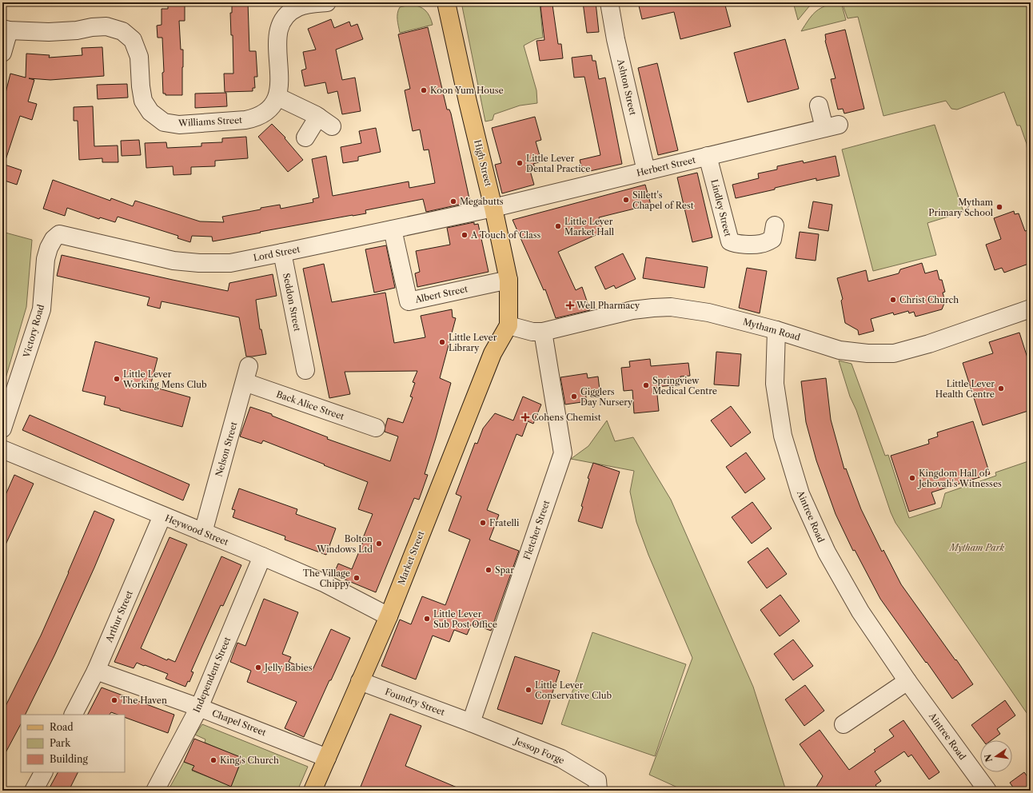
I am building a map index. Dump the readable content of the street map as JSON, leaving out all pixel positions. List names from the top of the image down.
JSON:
{
  "streets": {
    "main road": ["High Street", "Market Street"],
    "street": [
      "Ashton Street",
      "Williams Street",
      "Herbert Street",
      "Lindley Street",
      "Lord Street",
      "Albert Street",
      "Seddon Street",
      "Mytham Road",
      "Victory Road",
      "Back Alice Street",
      "Nelson Street",
      "Aintree Road",
      "Heywood Street",
      "Fletcher Street",
      "Arthur Street",
      "Independent Street",
      "Foundry Street",
      "Chapel Street",
      "Jessop Forge"
    ]
  },
  "crossings": [
    ["Ashton Street", "Herbert Street"],
    ["High Street", "Herbert Street"],
    ["High Street", "Lord Street"],
    ["High Street", "Albert Street"],
    ["High Street", "Mytham Road"],
    ["High Street", "Market Street"],
    ["Herbert Street", "Lindley Street"],
    ["Herbert Street", "Lord Street"],
    ["Lord Street", "Albert Street"],
    ["Lord Street", "Seddon Street"],
    ["Lord Street", "Victory Road"],
    ["Mytham Road", "Aintree Road"],
    ["Mytham Road", "Fletcher Street"],
    ["Mytham Road", "Market Street"],
    ["Back Alice Street", "Nelson Street"],
    ["Nelson Street", "Heywood Street"],
    ["Heywood Street", "Market Street"],
    ["Heywood Street", "Arthur Street"],
    ["Heywood Street", "Independent Street"],
    ["Fletcher Street", "Foundry Street"],
    ["Fletcher Street", "Jessop Forge"],
    ["Market Street", "Foundry Street"],
    ["Market Street", "Chapel Street"],
    ["Arthur Street", "Chapel Street"],
    ["Independent Street", "Chapel Street"],
    ["Foundry Street", "Jessop Forge"]
  ],
  "parks": ["Mytham Park"],
  "places": {
    "other": [
      "Koon Yum House",
      "Little Lever Dental Practice",
      "Sillett's Chapel of Rest",
      "Megabutts",
      "Mytham Primary School",
      "Little Lever Market Hall",
      "A Touch of Class",
      "Christ Church",
      "Little Lever Library",
      "Little Lever Working Mens Club",
      "Springview Medical Centre",
      "Little Lever Health Centre",
      "Gigglers Day Nursery",
      "Kingdom Hall of Jehovah's Witnesses",
      "Fratelli",
      "Bolton Windows Ltd",
      "Spar",
      "The Village Chippy",
      "Little Lever Sub Post Office",
      "Jelly Babies",
      "Little Lever Conservative Club",
      "The Haven",
      "King's Church"
    ],
    "health": ["Well Pharmacy", "Cohens Chemist"]
  },
  "legend": ["Road", "Park", "Building"],
  "north": "left"
}
